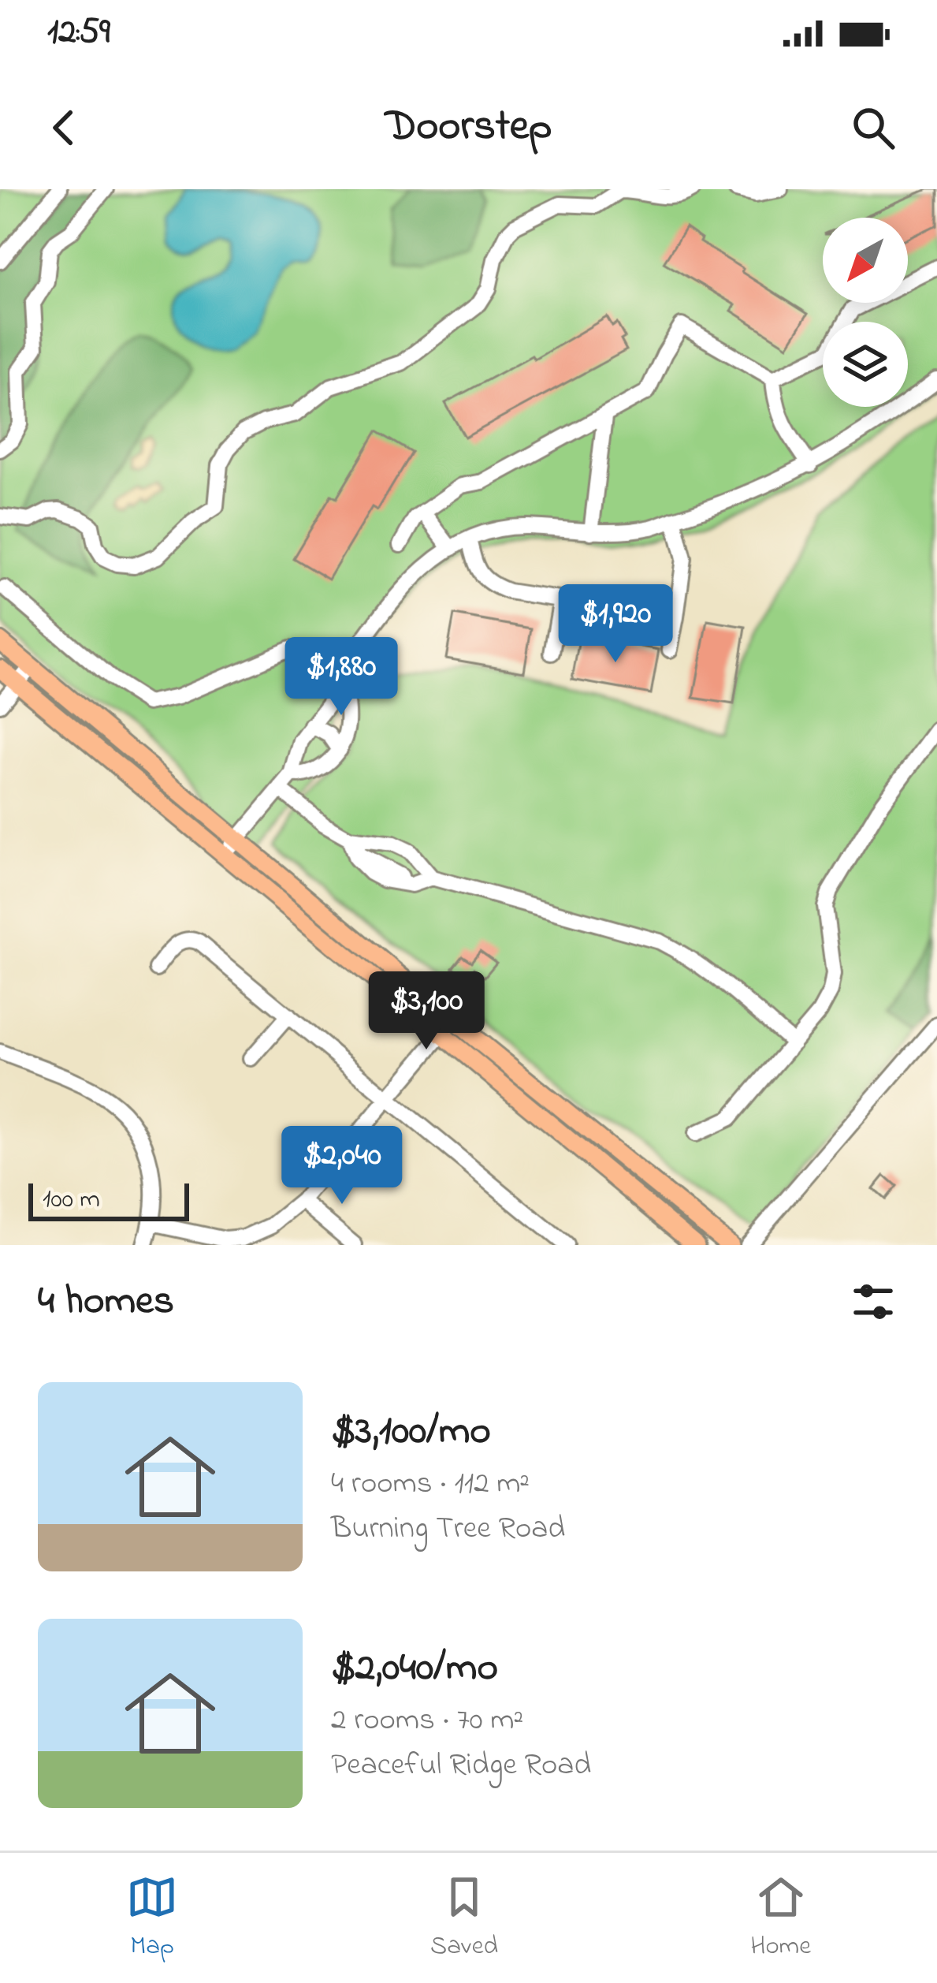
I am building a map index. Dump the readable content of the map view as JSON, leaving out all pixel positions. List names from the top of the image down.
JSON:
{
  "scale_bar": "100 m",
  "north": "bottom left",
  "page": {
    "status": "12:59",
    "header": "Doorstep",
    "price": [
      "$1,920",
      "$1,880",
      "$3,100",
      "$2,040"
    ],
    "scale": "100 m",
    "heading": "4 homes",
    "list": [
      {
        "name": "$3,100/mo",
        "note": "4 rooms · 112 m² · Burning Tree Road"
      },
      {
        "name": "$2,040/mo",
        "note": "2 rooms · 70 m² · Peaceful Ridge Road"
      }
    ],
    "tabs": ["Map", "Saved", "Home"]
  }
}
